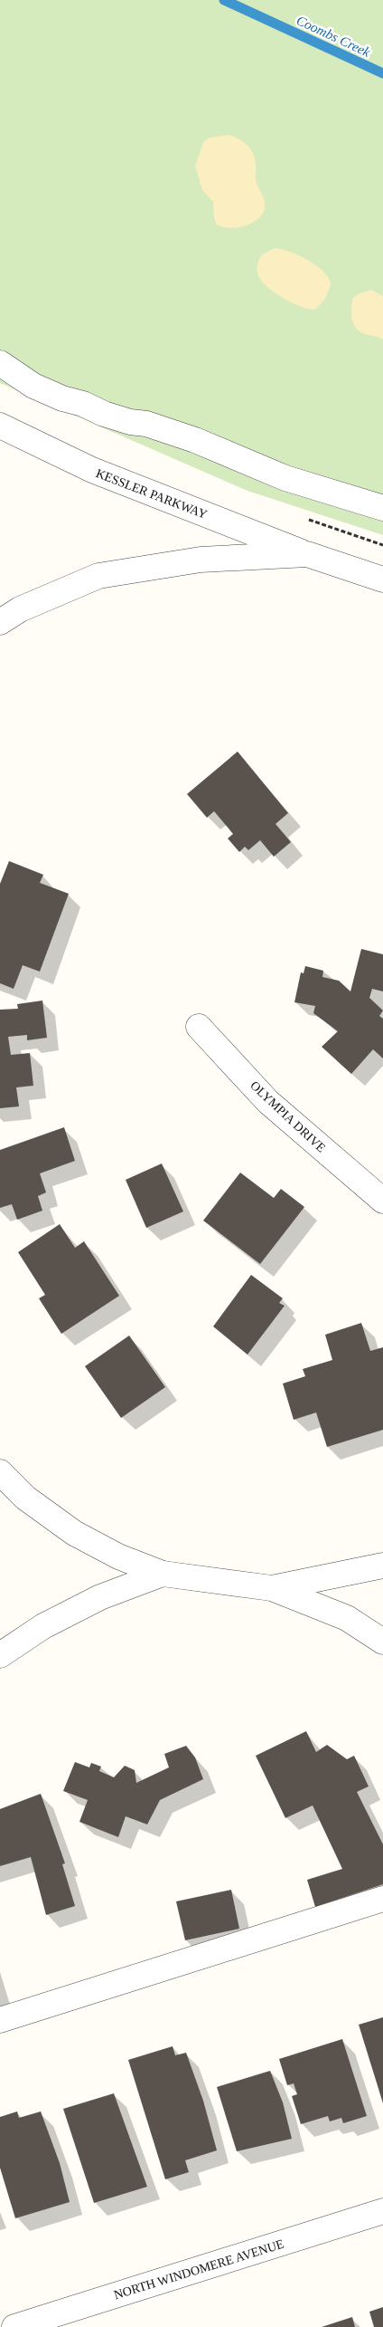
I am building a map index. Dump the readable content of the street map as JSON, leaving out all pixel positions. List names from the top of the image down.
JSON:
{
  "streets": {
    "street": ["KESSLER PARKWAY", "OLYMPIA DRIVE", "NORTH WINDOMERE AVENUE"]
  },
  "water": ["Coombs Creek"]
}
